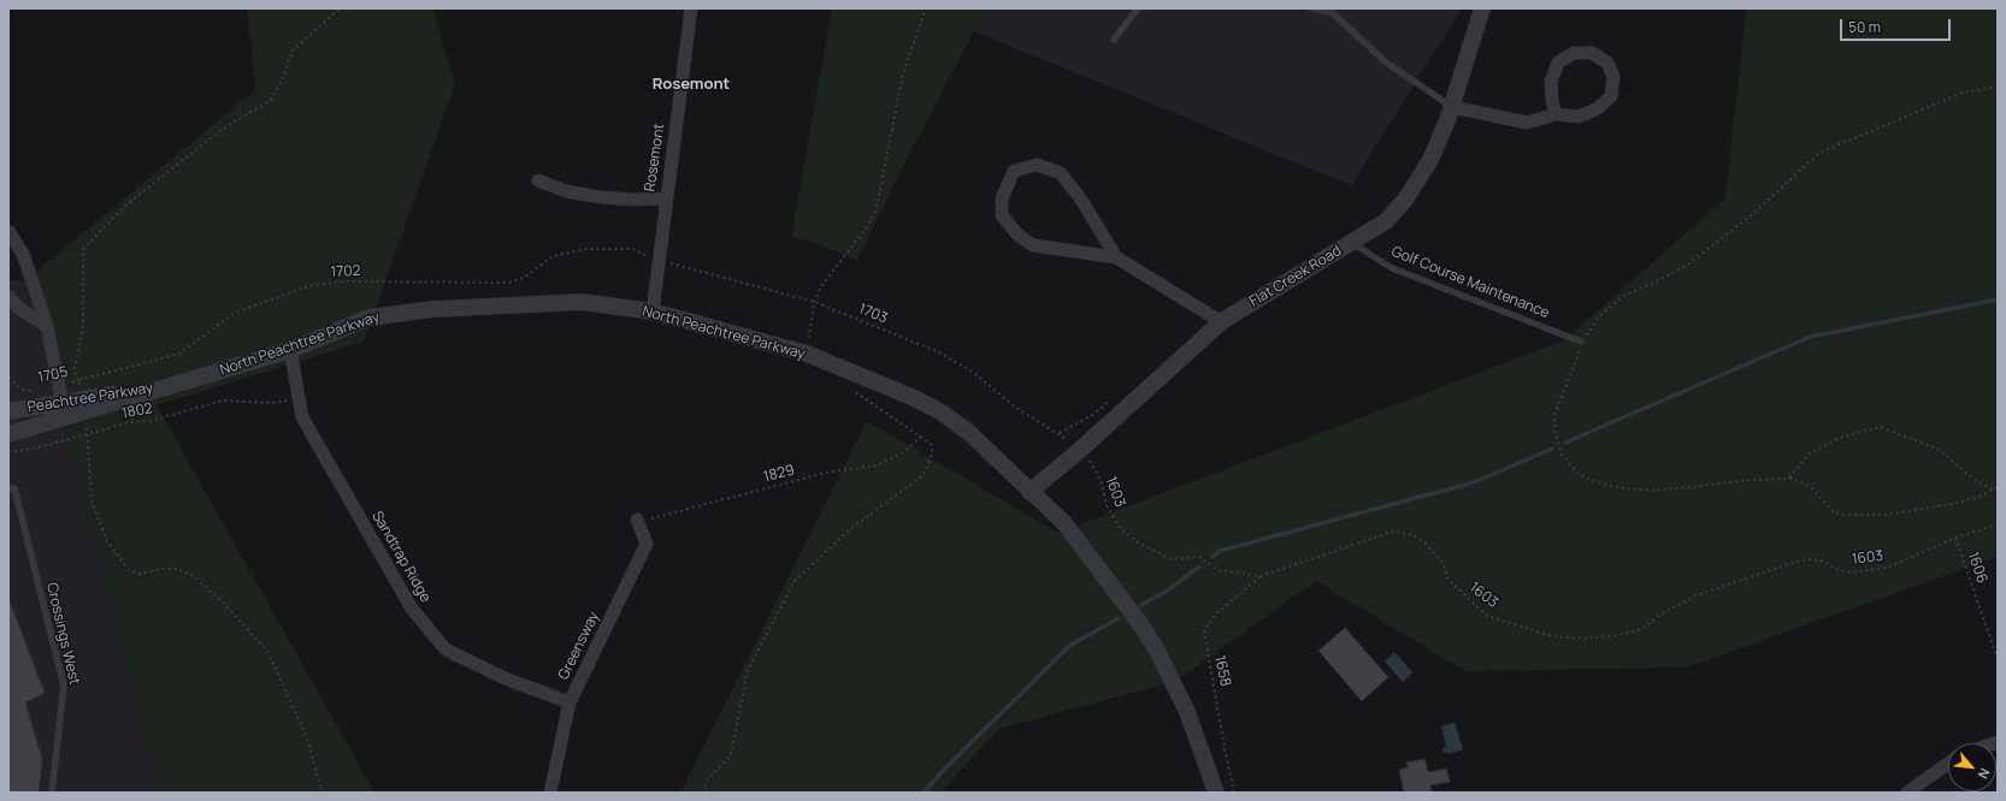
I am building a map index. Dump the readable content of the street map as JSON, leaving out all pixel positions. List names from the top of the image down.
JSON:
{
  "streets": {
    "street": [
      "Rosemont",
      "Flat Creek Road",
      "North Peachtree Parkway",
      "Peachtree Parkway",
      "Sandtrap Ridge",
      "Greensway"
    ],
    "lane": ["Golf Course Maintenance", "Crossings West"],
    "path": [
      "1702",
      "1703",
      "1705",
      "1802",
      "1829",
      "1603",
      "1606",
      "1658"
    ]
  },
  "crossings": [
    ["Rosemont", "1702"],
    ["Rosemont", "1703"],
    ["Rosemont", "North Peachtree Parkway"],
    ["1702", "1703"],
    ["1702", "1705"],
    ["Flat Creek Road", "Golf Course Maintenance"],
    ["Flat Creek Road", "North Peachtree Parkway"],
    ["Flat Creek Road", "1603"],
    ["1703", "1603"],
    ["North Peachtree Parkway", "1705"],
    ["North Peachtree Parkway", "Peachtree Parkway"],
    ["North Peachtree Parkway", "Sandtrap Ridge"],
    ["1705", "Peachtree Parkway"],
    ["1802", "Sandtrap Ridge"],
    ["1829", "Greensway"],
    ["1603", "1606"],
    ["1603", "1658"],
    ["Sandtrap Ridge", "Greensway"]
  ],
  "districts": ["Rosemont"],
  "scale_bar": "50 m",
  "north": "bottom right"
}
